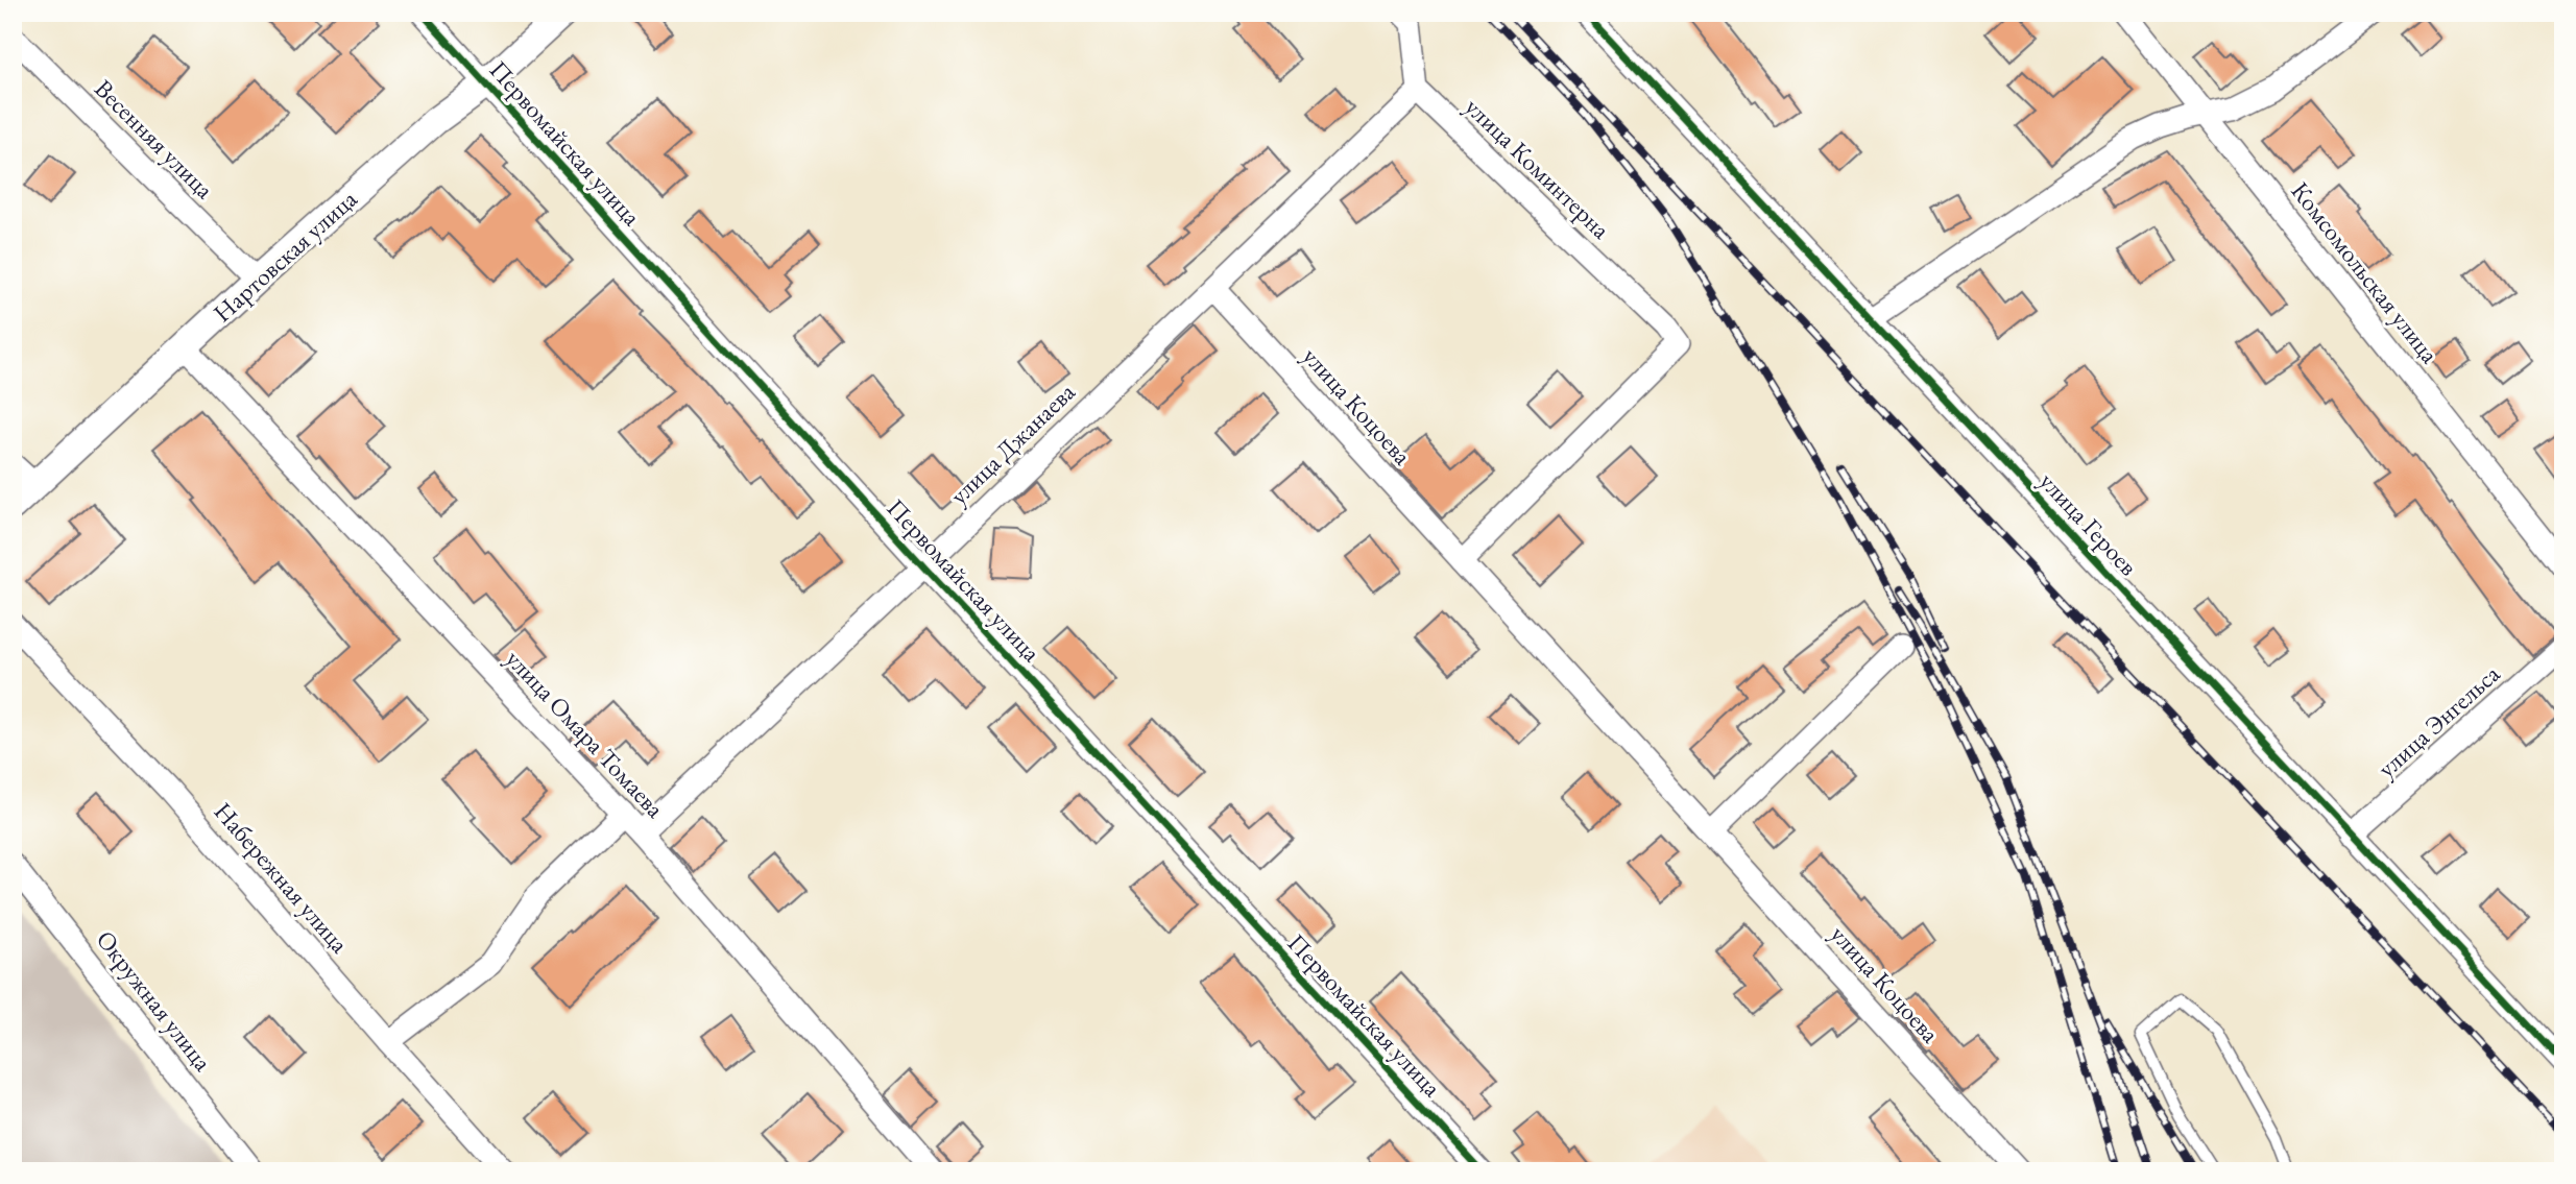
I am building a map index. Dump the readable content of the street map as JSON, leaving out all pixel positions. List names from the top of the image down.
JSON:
{
  "streets": {
    "street": [
      "Весенняя улица",
      "Первомайская улица",
      "улица Коминтерна",
      "Нартовская улица",
      "Комсомольская улица",
      "улица Коцоева",
      "улица Джанаева",
      "улица Героев",
      "улица Энгельса",
      "улица Омара Томаева",
      "Набережная улица",
      "Окружная улица"
    ]
  },
  "crossings": [
    ["Весенняя улица", "Нартовская улица"],
    ["Первомайская улица", "Нартовская улица"],
    ["Первомайская улица", "улица Джанаева"],
    ["улица Коминтерна", "улица Коцоева"],
    ["улица Коминтерна", "улица Джанаева"],
    ["Нартовская улица", "улица Омара Томаева"],
    ["улица Коцоева", "улица Джанаева"],
    ["улица Джанаева", "улица Омара Томаева"],
    ["улица Героев", "улица Энгельса"]
  ]
}
